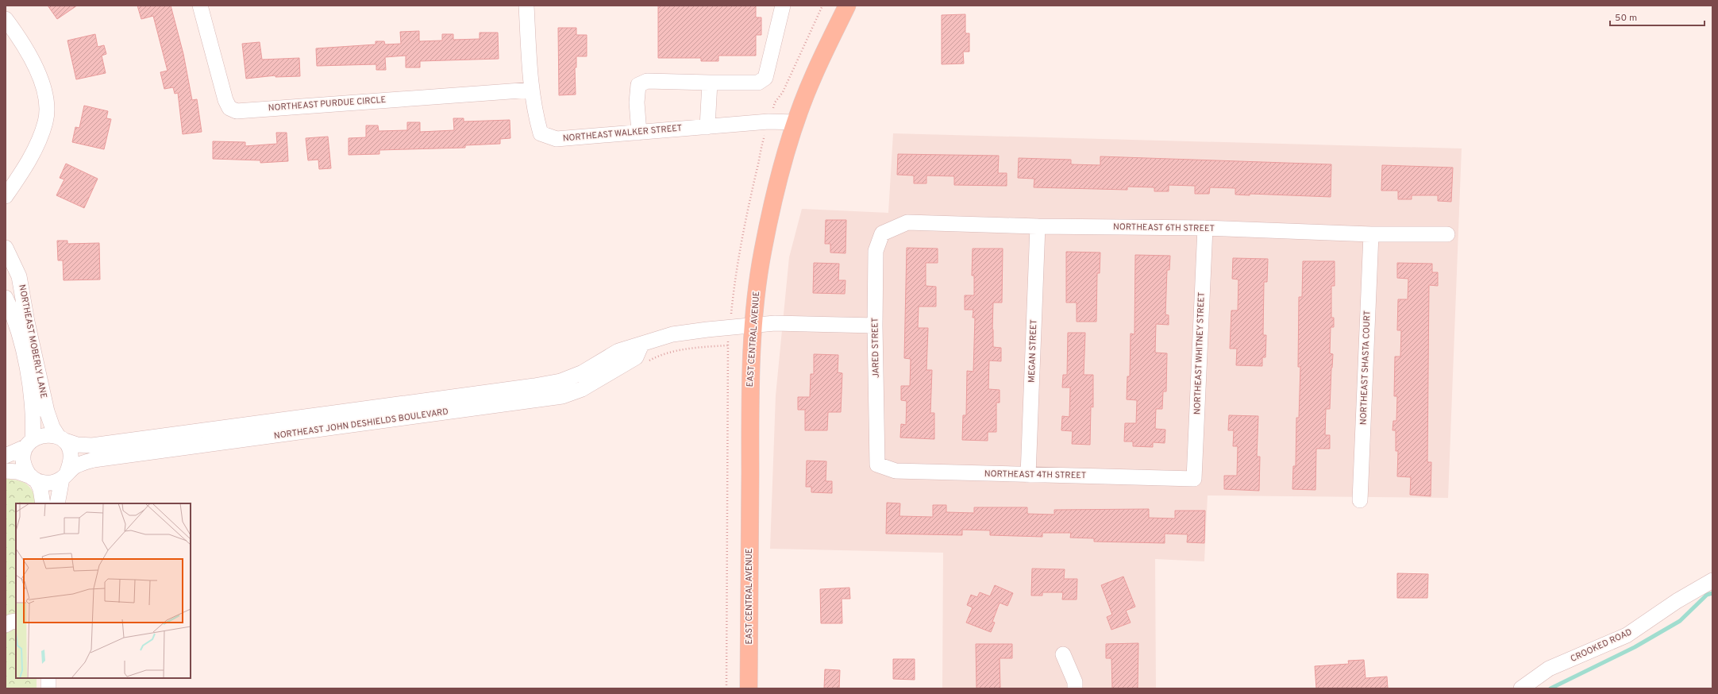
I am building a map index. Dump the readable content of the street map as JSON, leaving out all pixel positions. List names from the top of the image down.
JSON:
{
  "streets": {
    "main road": ["EAST CENTRAL AVENUE"],
    "street": [
      "NORTHEAST PURDUE CIRCLE",
      "NORTHEAST WALKER STREET",
      "NORTHEAST 6TH STREET",
      "NORTHEAST MOBERLY LANE",
      "JARED STREET",
      "MEGAN STREET",
      "NORTHEAST WHITNEY STREET",
      "NORTHEAST SHASTA COURT",
      "NORTHEAST JOHN DESHIELDS BOULEVARD",
      "NORTHEAST 4TH STREET",
      "CROOKED ROAD"
    ]
  },
  "crossings": [
    ["NORTHEAST PURDUE CIRCLE", "NORTHEAST WALKER STREET"],
    ["NORTHEAST WALKER STREET", "EAST CENTRAL AVENUE"],
    ["NORTHEAST 6TH STREET", "JARED STREET"],
    ["NORTHEAST 6TH STREET", "MEGAN STREET"],
    ["NORTHEAST 6TH STREET", "NORTHEAST WHITNEY STREET"],
    ["NORTHEAST 6TH STREET", "NORTHEAST SHASTA COURT"],
    ["EAST CENTRAL AVENUE", "NORTHEAST JOHN DESHIELDS BOULEVARD"],
    ["NORTHEAST MOBERLY LANE", "NORTHEAST JOHN DESHIELDS BOULEVARD"],
    ["JARED STREET", "NORTHEAST JOHN DESHIELDS BOULEVARD"],
    ["JARED STREET", "NORTHEAST 4TH STREET"],
    ["MEGAN STREET", "NORTHEAST 4TH STREET"],
    ["NORTHEAST WHITNEY STREET", "NORTHEAST 4TH STREET"]
  ],
  "scale_bar": "50 m"
}
